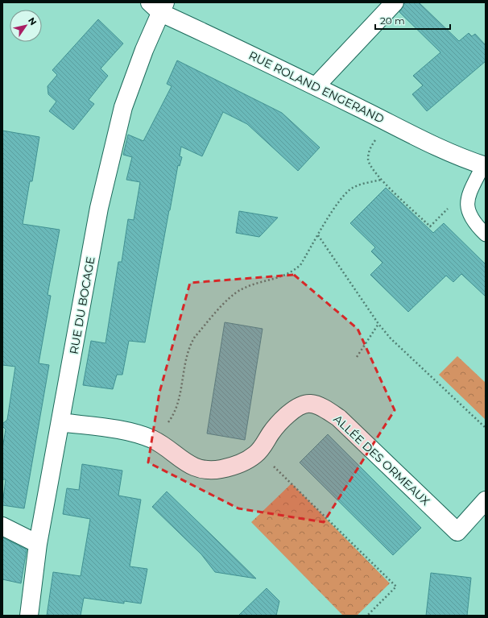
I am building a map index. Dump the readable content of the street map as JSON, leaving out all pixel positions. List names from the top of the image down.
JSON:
{
  "streets": {
    "street": ["RUE ROLAND ENGERAND", "RUE DU BOCAGE", "ALLÉE DES ORMEAUX"]
  },
  "crossings": [
    ["RUE ROLAND ENGERAND", "RUE DU BOCAGE"],
    ["RUE DU BOCAGE", "ALLÉE DES ORMEAUX"]
  ],
  "scale_bar": "20 m",
  "north": "top right"
}
